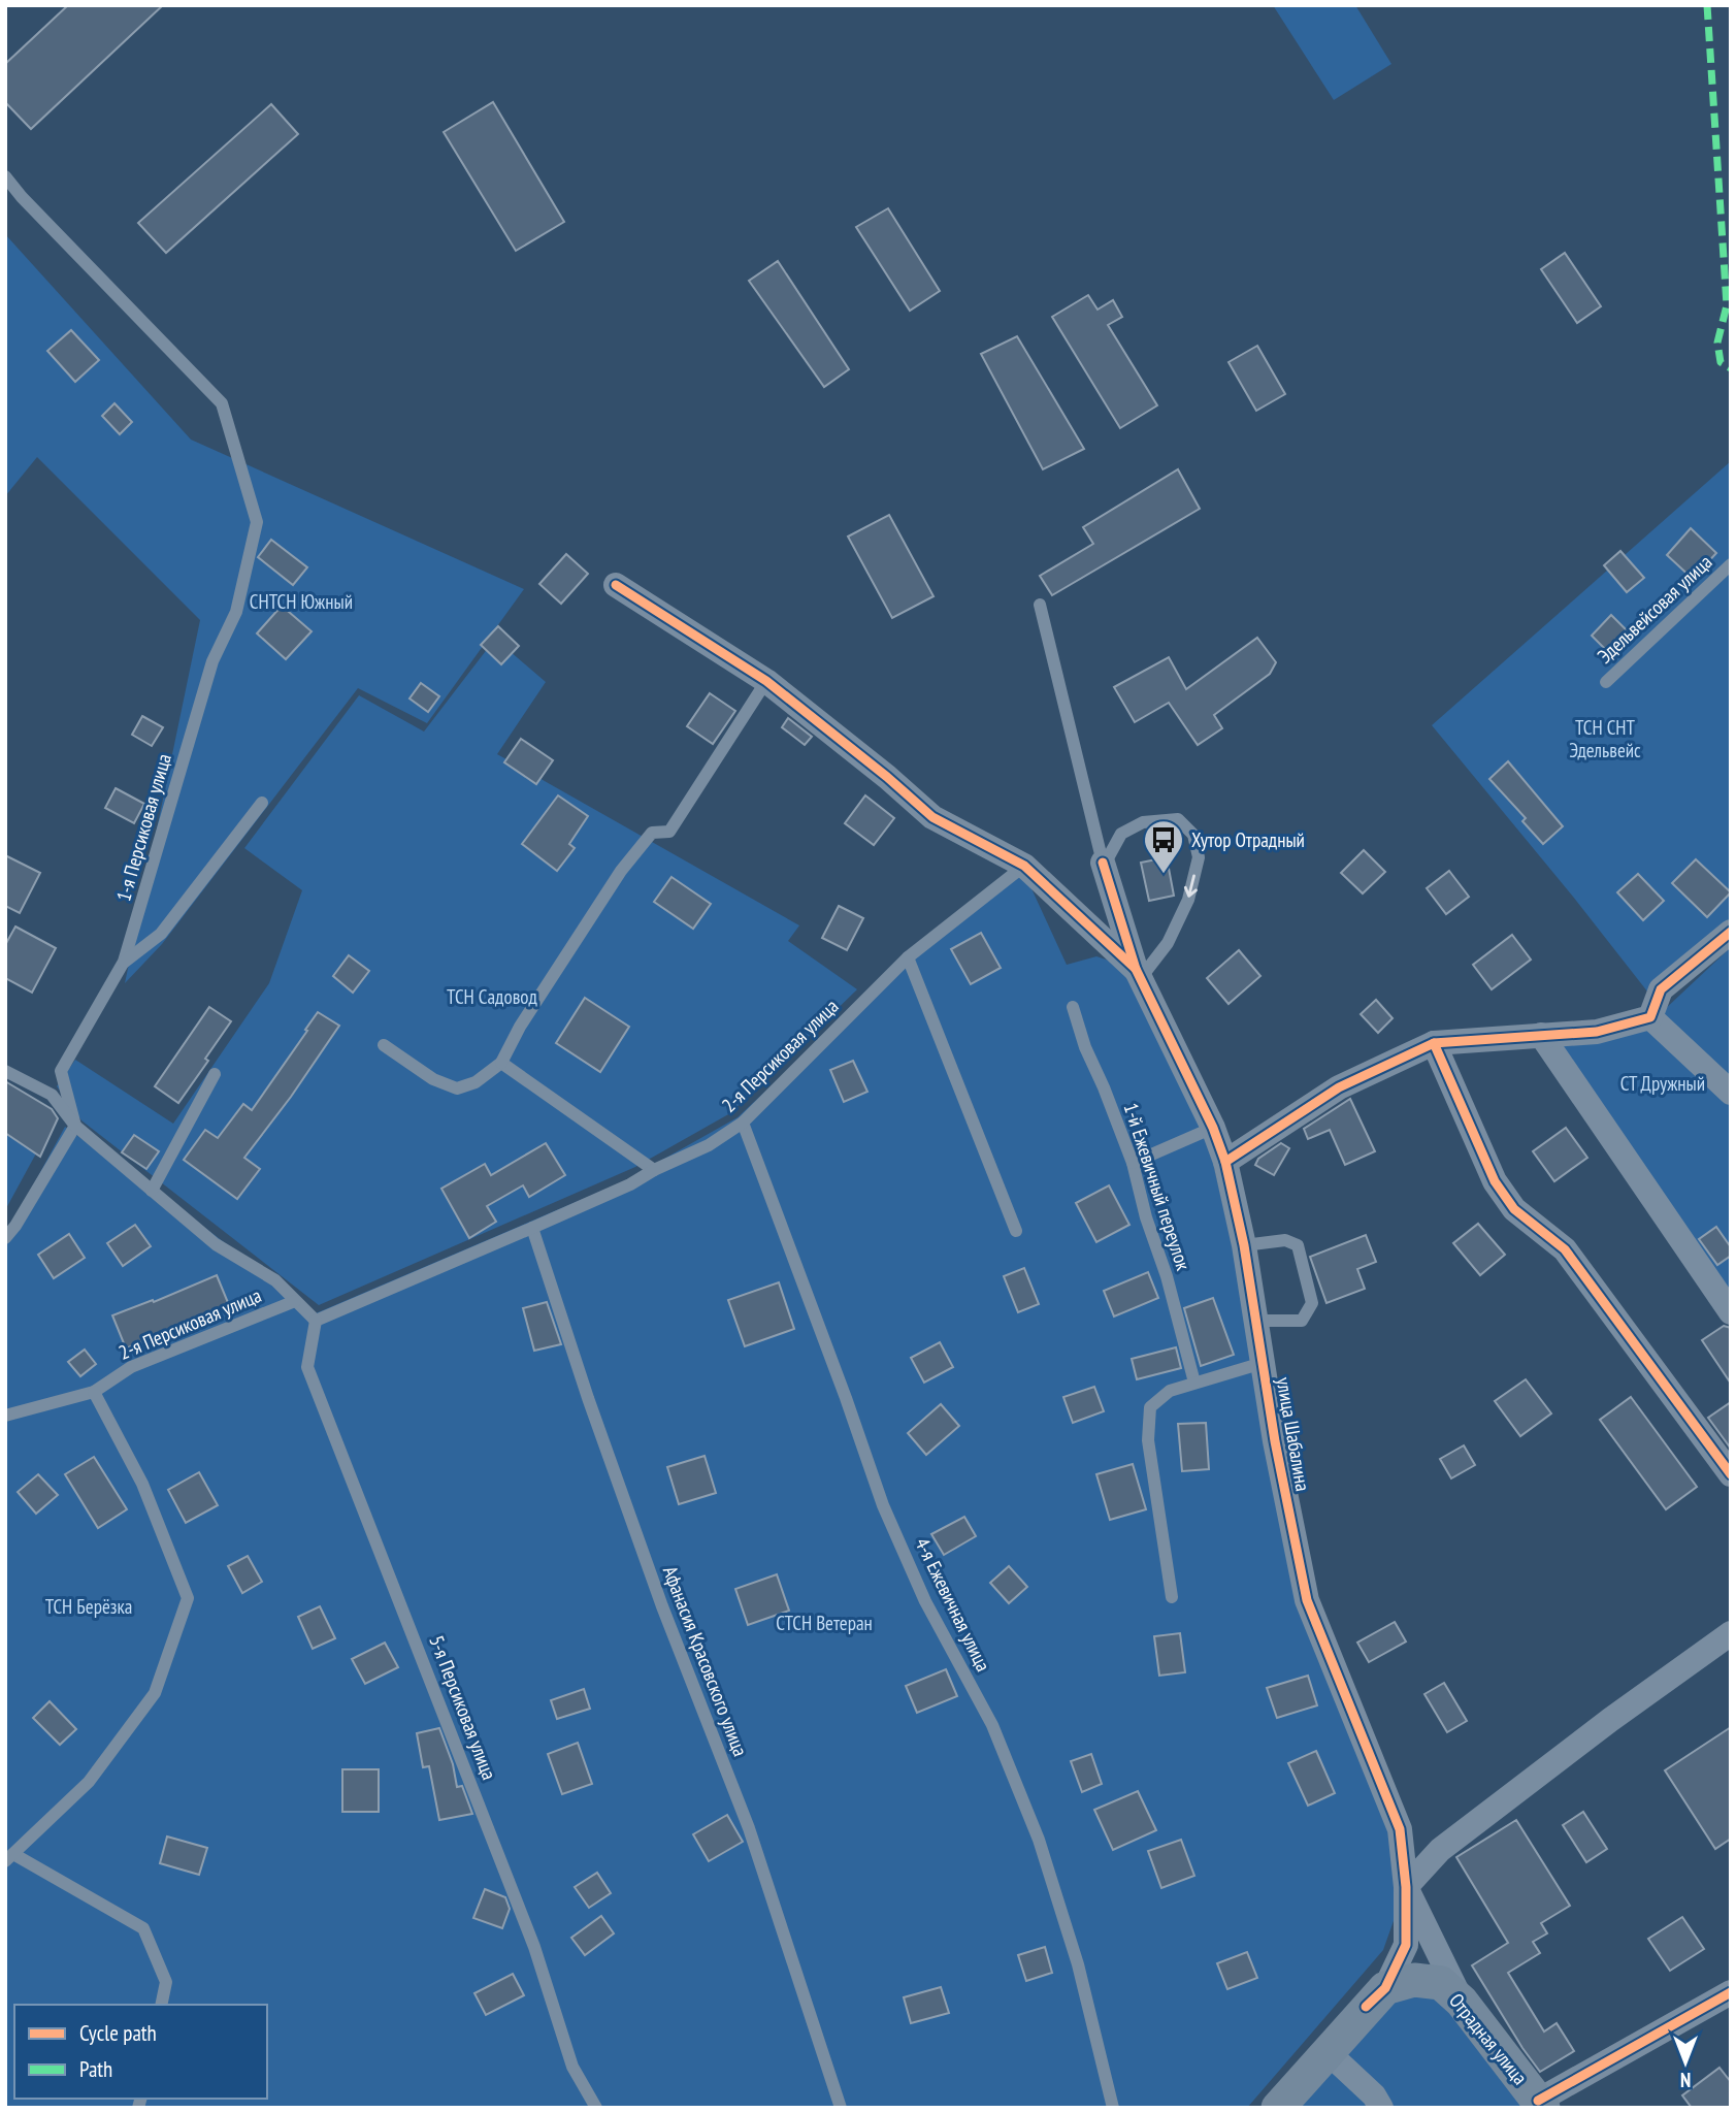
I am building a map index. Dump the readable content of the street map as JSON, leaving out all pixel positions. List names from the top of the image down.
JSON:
{
  "streets": {
    "main road": ["улица Шабалина", "Отрадная улица"],
    "lane": [
      "Эдельвейсовая улица",
      "1-я Персиковая улица",
      "2-я Персиковая улица",
      "1-й Ежевичный переулок",
      "4-я Ежевичная улица",
      "Афанасия Красовского улица",
      "5-я Персиковая улица"
    ]
  },
  "crossings": [
    ["2-я Персиковая улица", "4-я Ежевичная улица"],
    ["2-я Персиковая улица", "Афанасия Красовского улица"],
    ["2-я Персиковая улица", "5-я Персиковая улица"],
    ["улица Шабалина", "Отрадная улица"]
  ],
  "parks": [
    "СНТСН Южный",
    "ТСН СНТ Эдельвейс",
    "ТСН Садовод",
    "СТ Дружный",
    "ТСН Берёзка",
    "СТСН Ветеран"
  ],
  "places": {
    "bus stop": ["Хутор Отрадный"]
  },
  "legend": ["Cycle path", "Path"],
  "north": "bottom"
}
